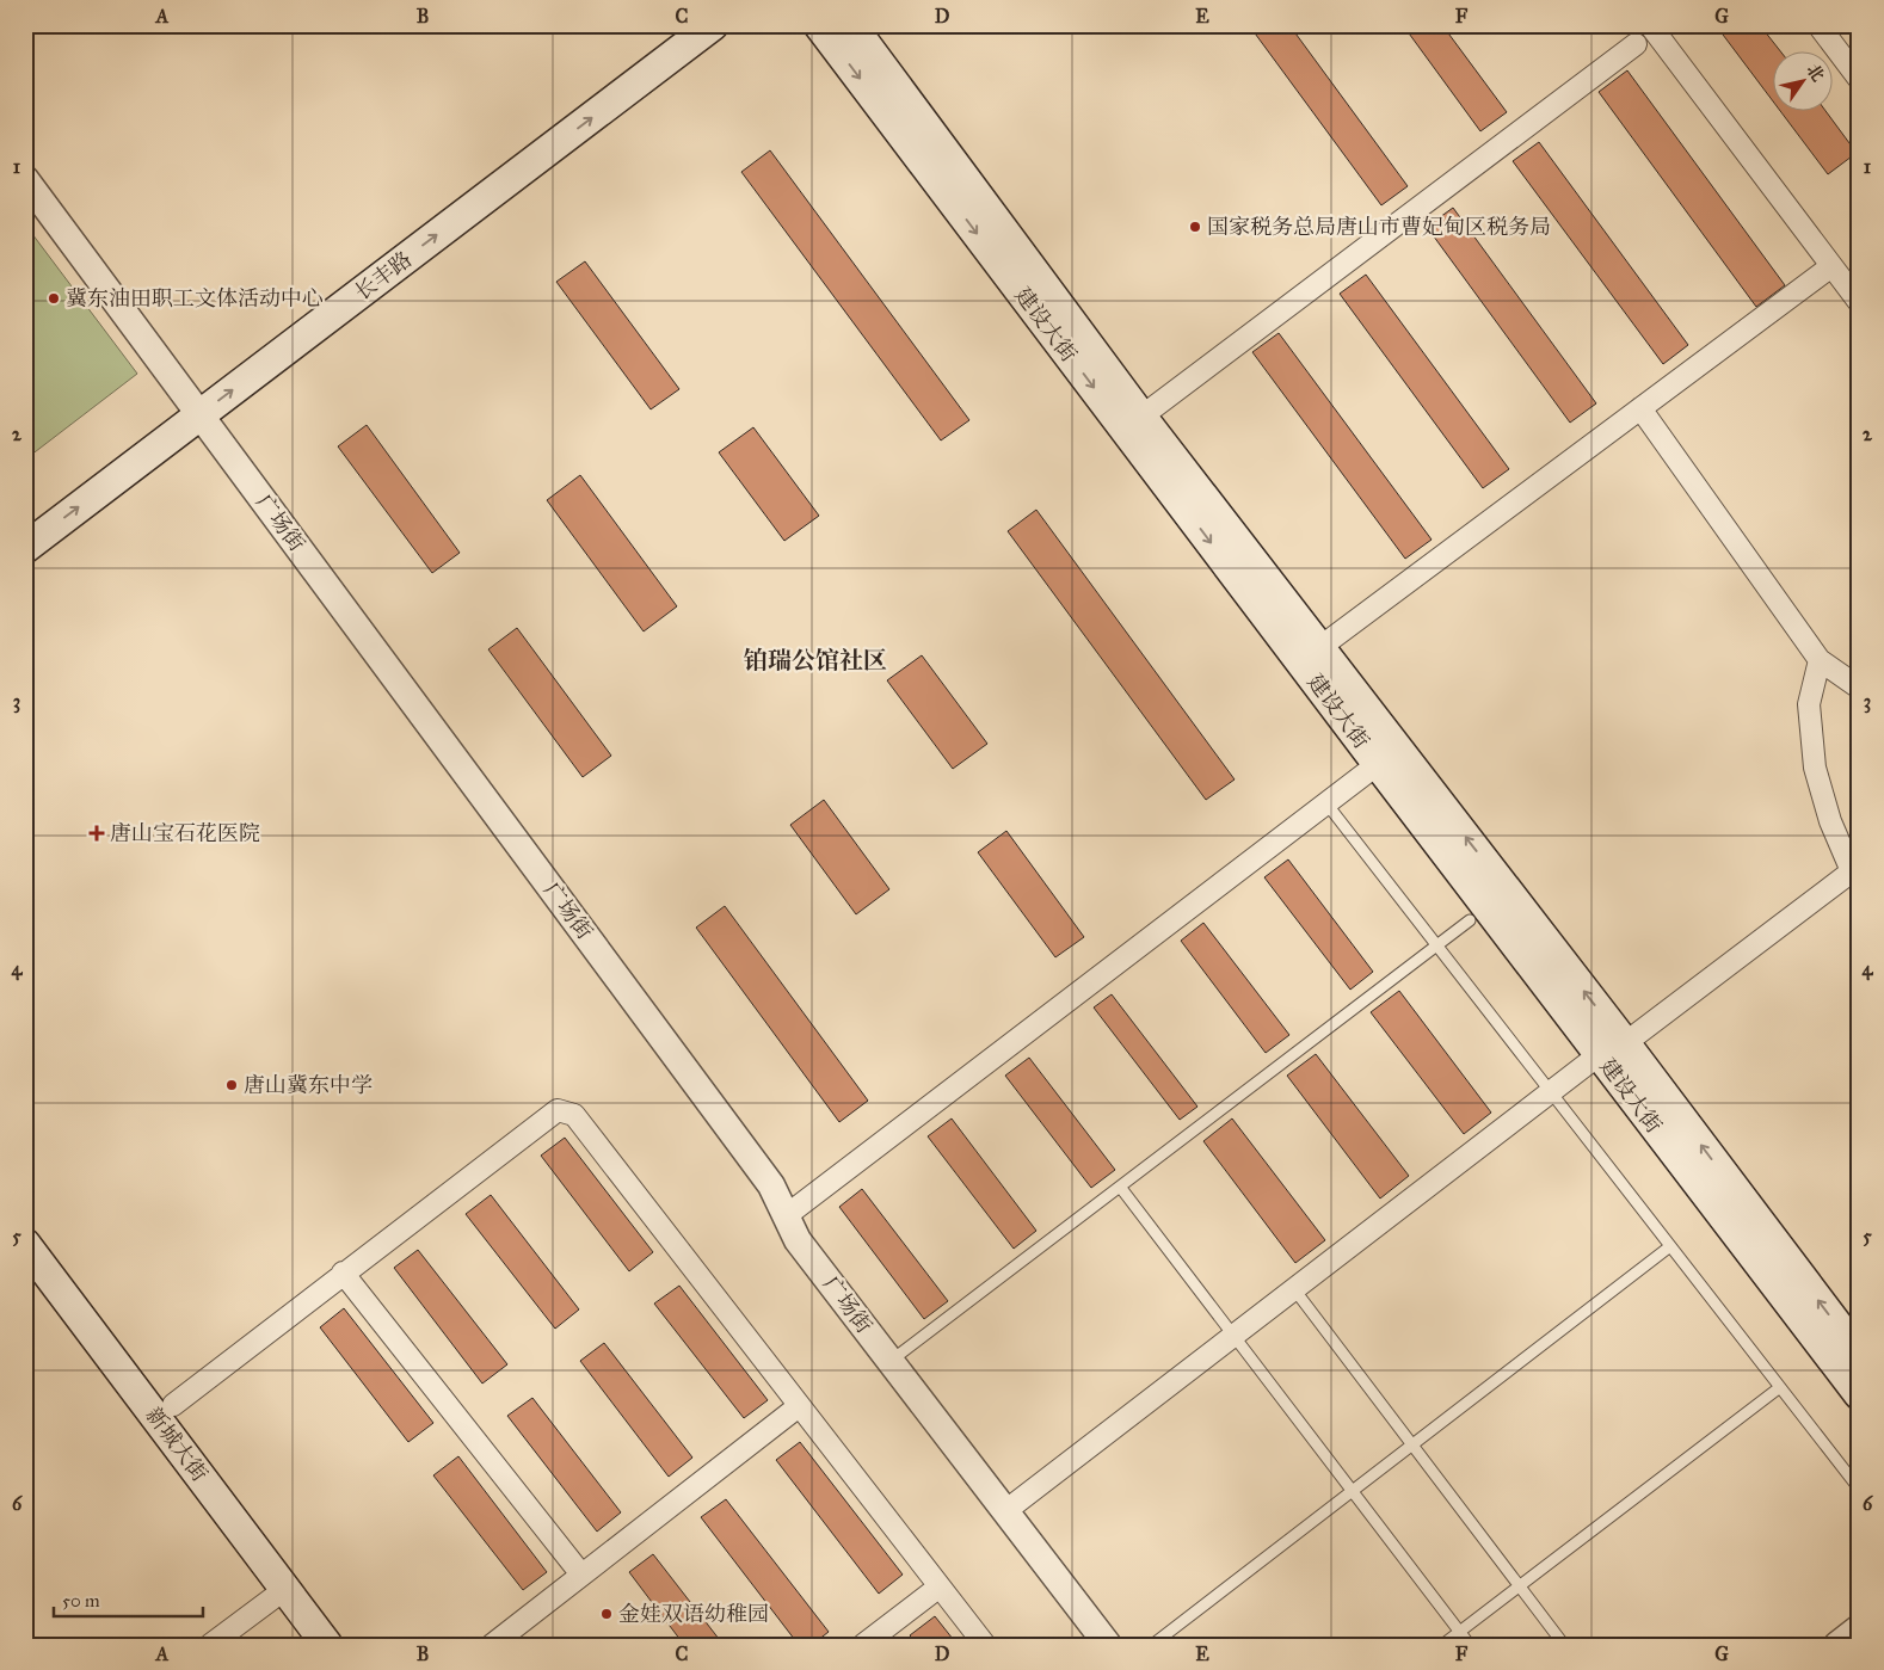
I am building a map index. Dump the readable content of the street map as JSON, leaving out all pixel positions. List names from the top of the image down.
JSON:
{
  "streets": {
    "main road": ["长丰路", "建设大街", "新城大街"],
    "street": ["广场街"]
  },
  "crossings": [
    ["长丰路", "广场街"]
  ],
  "districts": ["铂瑞公馆社区"],
  "places": {
    "other": [
      "国家税务总局唐山市曹妃甸区税务局",
      "冀东油田职工文体活动中心",
      "唐山冀东中学",
      "金娃双语幼稚园"
    ],
    "health": ["唐山宝石花医院"]
  },
  "scale_bar": "50 m",
  "north": "top right",
  "grid": {
    "columns": [
      "A",
      "B",
      "C",
      "D",
      "E",
      "F",
      "G"
    ],
    "rows": [
      "1",
      "2",
      "3",
      "4",
      "5",
      "6"
    ]
  }
}
